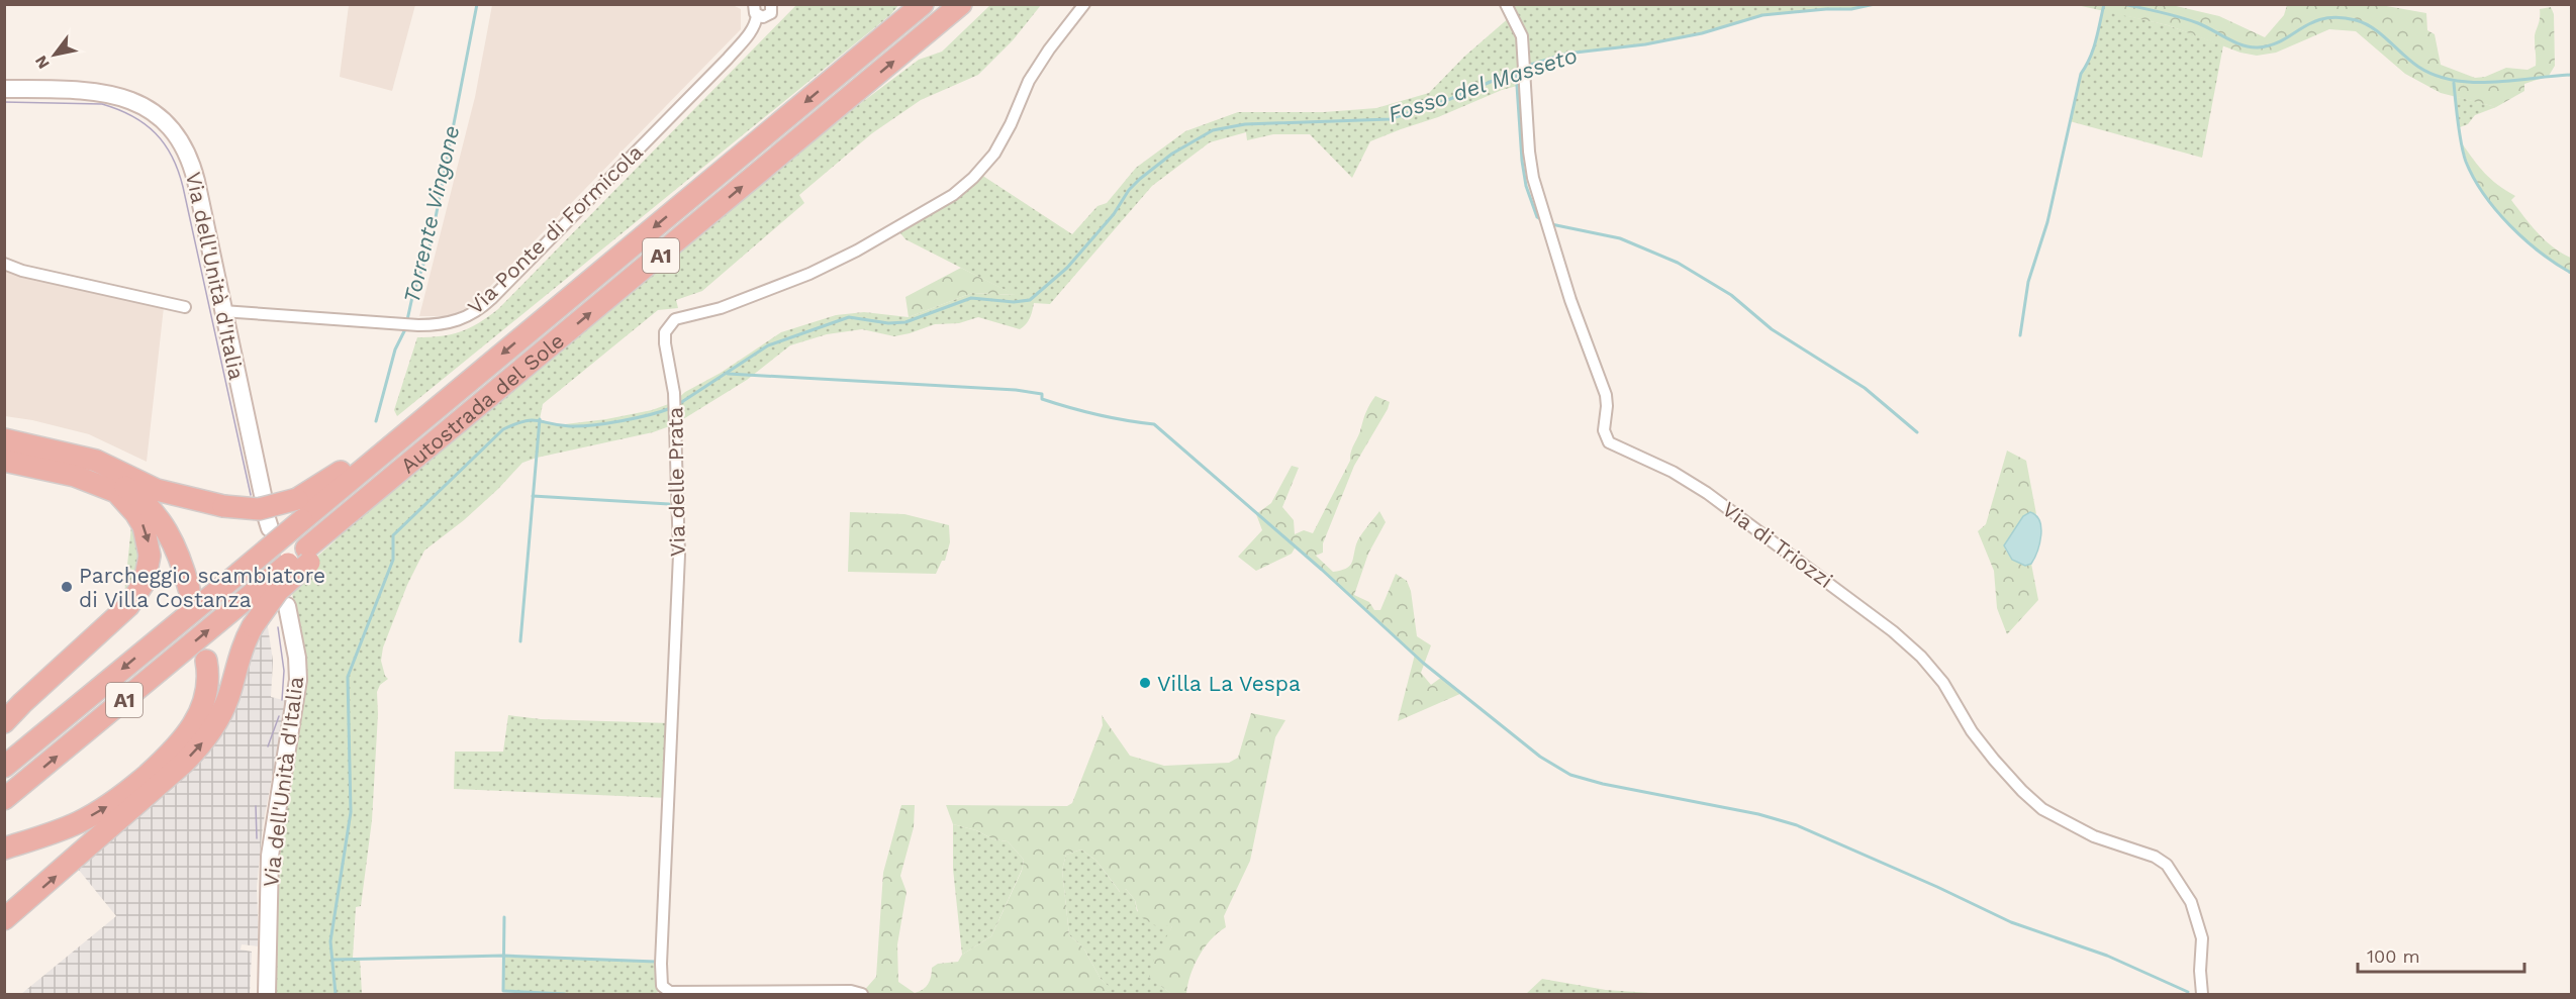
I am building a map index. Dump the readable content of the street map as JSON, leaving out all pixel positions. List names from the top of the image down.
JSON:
{
  "streets": {
    "highway": ["A1", "Autostrada del Sole"],
    "street": [
      "Via Ponte di Formicola",
      "Via dell'Unità d'Italia",
      "Via delle Prata",
      "Via di Triozzi"
    ]
  },
  "crossings": [
    ["Via Ponte di Formicola", "Via dell'Unità d'Italia"],
    ["A1", "Autostrada del Sole"]
  ],
  "water": ["Fosso del Masseto", "Torrente Vingone"],
  "places": ["Parcheggio scambiatore di Villa Costanza", "Villa La Vespa"],
  "scale_bar": "100 m",
  "north": "bottom left"
}
